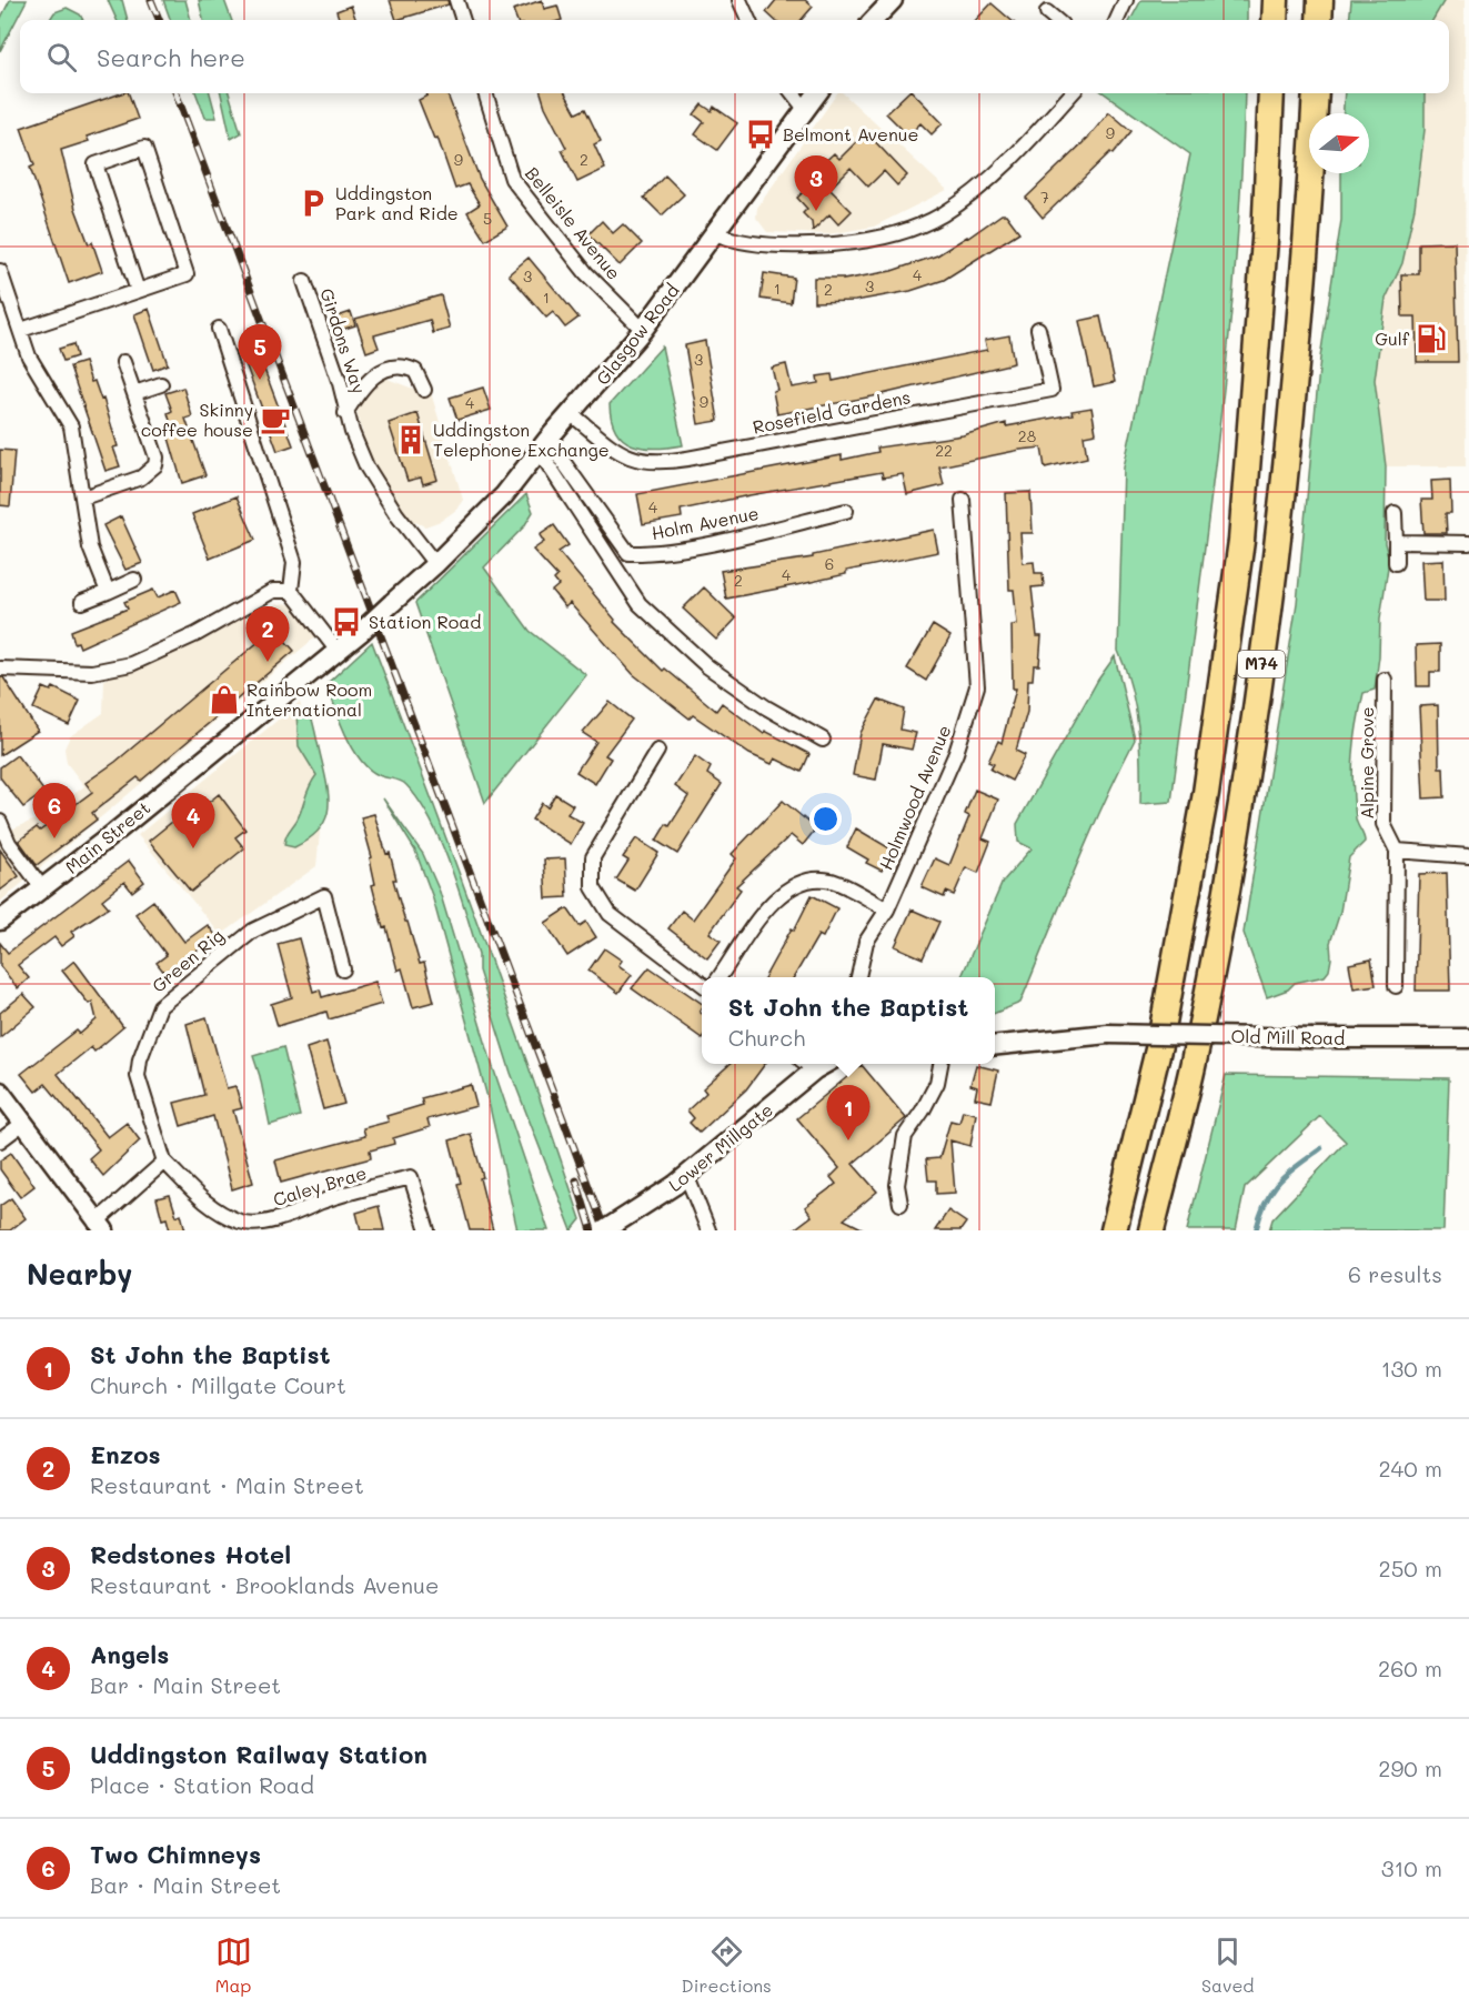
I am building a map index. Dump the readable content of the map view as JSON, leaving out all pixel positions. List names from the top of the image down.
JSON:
{
  "streets": {
    "highway": ["M74"],
    "main road": [
      "Glasgow Road",
      "Main Street",
      "Old Mill Road",
      "Lower Millgate"
    ],
    "street": [
      "Belleisle Avenue",
      "Girdons Way",
      "Rosefield Gardens",
      "Holm Avenue",
      "Alpine Grove",
      "Holmwood Avenue",
      "Green Rig",
      "Caley Brae"
    ]
  },
  "crossings": [
    ["Belleisle Avenue", "Glasgow Road"],
    ["Glasgow Road", "Girdons Way"],
    ["Glasgow Road", "Rosefield Gardens"],
    ["Glasgow Road", "Holm Avenue"],
    ["Glasgow Road", "Main Street"],
    ["Girdons Way", "Main Street"],
    ["Green Rig", "Caley Brae"]
  ],
  "places": {
    "bus stop": ["Belmont Avenue", "Station Road"],
    "parking": ["Uddingston Park and Ride"],
    "fuel station": ["Gulf"],
    "cafe": ["Skinny coffee house"],
    "building": ["Uddingston Telephone Exchange"],
    "shop": ["Rainbow Room International"]
  },
  "house_numbers": [
    "9",
    "9",
    "2",
    "7",
    "5",
    "4",
    "3",
    "3",
    "1",
    "2",
    "1",
    "3",
    "9",
    "4",
    "28",
    "22",
    "4",
    "6",
    "4",
    "2"
  ],
  "north": "right",
  "page": {
    "search": "Search here",
    "pins": [
      "3",
      "5",
      "2",
      "6",
      "4",
      "1"
    ],
    "popup": ["St John the Baptist", "Church"],
    "heading": ["Nearby", "6 results"],
    "list": [
      {
        "mark": "1",
        "name": "St John the Baptist",
        "note": "Church · Millgate Court",
        "value": "130 m"
      },
      {
        "mark": "2",
        "name": "Enzos",
        "note": "Restaurant · Main Street",
        "value": "240 m"
      },
      {
        "mark": "3",
        "name": "Redstones Hotel",
        "note": "Restaurant · Brooklands Avenue",
        "value": "250 m"
      },
      {
        "mark": "4",
        "name": "Angels",
        "note": "Bar · Main Street",
        "value": "260 m"
      },
      {
        "mark": "5",
        "name": "Uddingston Railway Station",
        "note": "Place · Station Road",
        "value": "290 m"
      },
      {
        "mark": "6",
        "name": "Two Chimneys",
        "note": "Bar · Main Street",
        "value": "310 m"
      }
    ],
    "nav": ["Map", "Directions", "Saved"]
  }
}
